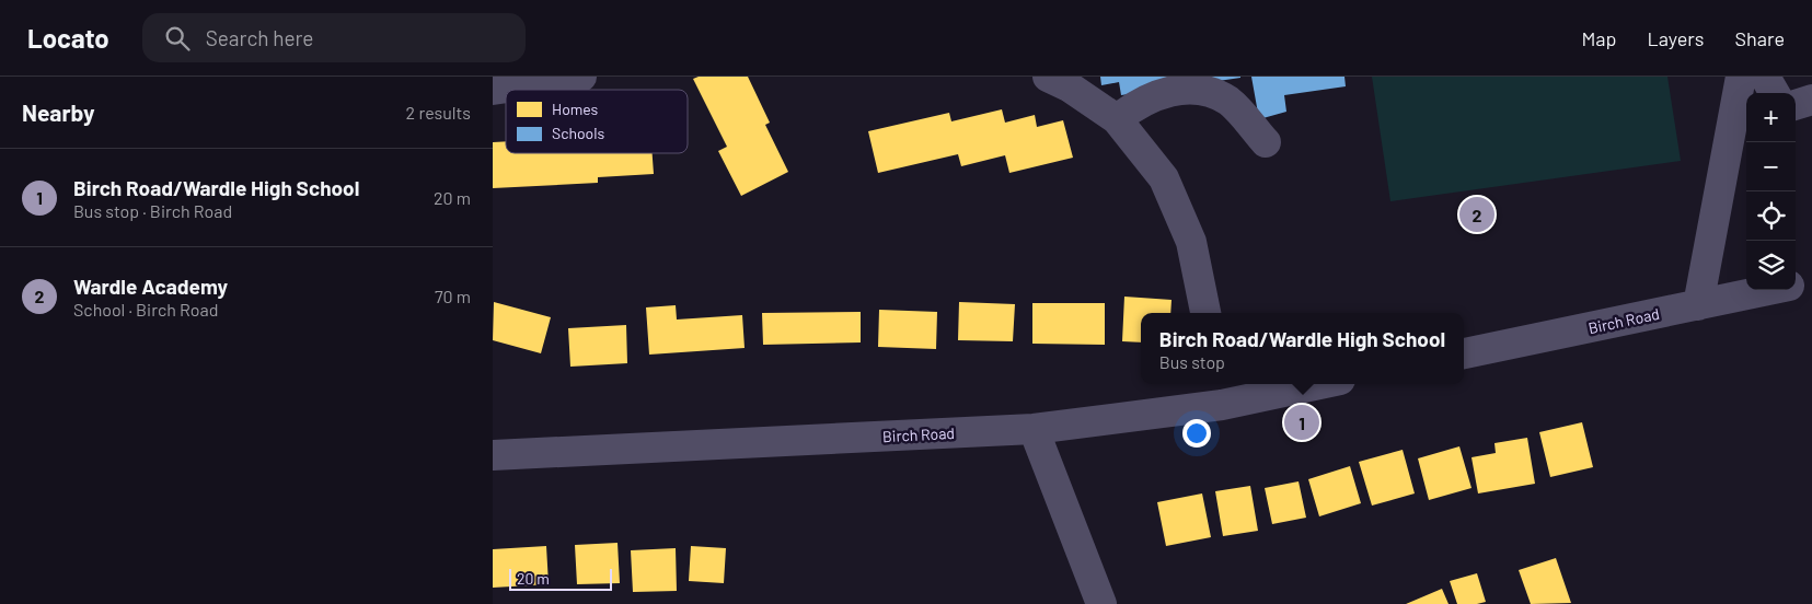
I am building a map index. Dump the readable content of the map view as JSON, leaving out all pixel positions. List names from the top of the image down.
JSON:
{
  "streets": {
    "street": ["Birch Road"]
  },
  "legend": ["Homes", "Schools"],
  "scale_bar": "20 m",
  "page": {
    "header": "Locato",
    "search": "Search here",
    "nav": ["Map", "Layers", "Share"],
    "heading": ["Nearby", "2 results"],
    "map_buttons": ["+", "−"],
    "list": [
      {
        "mark": "1",
        "name": "Birch Road/Wardle High School",
        "note": "Bus stop · Birch Road",
        "value": "20 m"
      },
      {
        "mark": "2",
        "name": "Wardle Academy",
        "note": "School · Birch Road",
        "value": "70 m"
      }
    ],
    "pins": ["2", "1"],
    "popup": ["Birch Road/Wardle High School", "Bus stop"],
    "scale": "20 m"
  }
}
